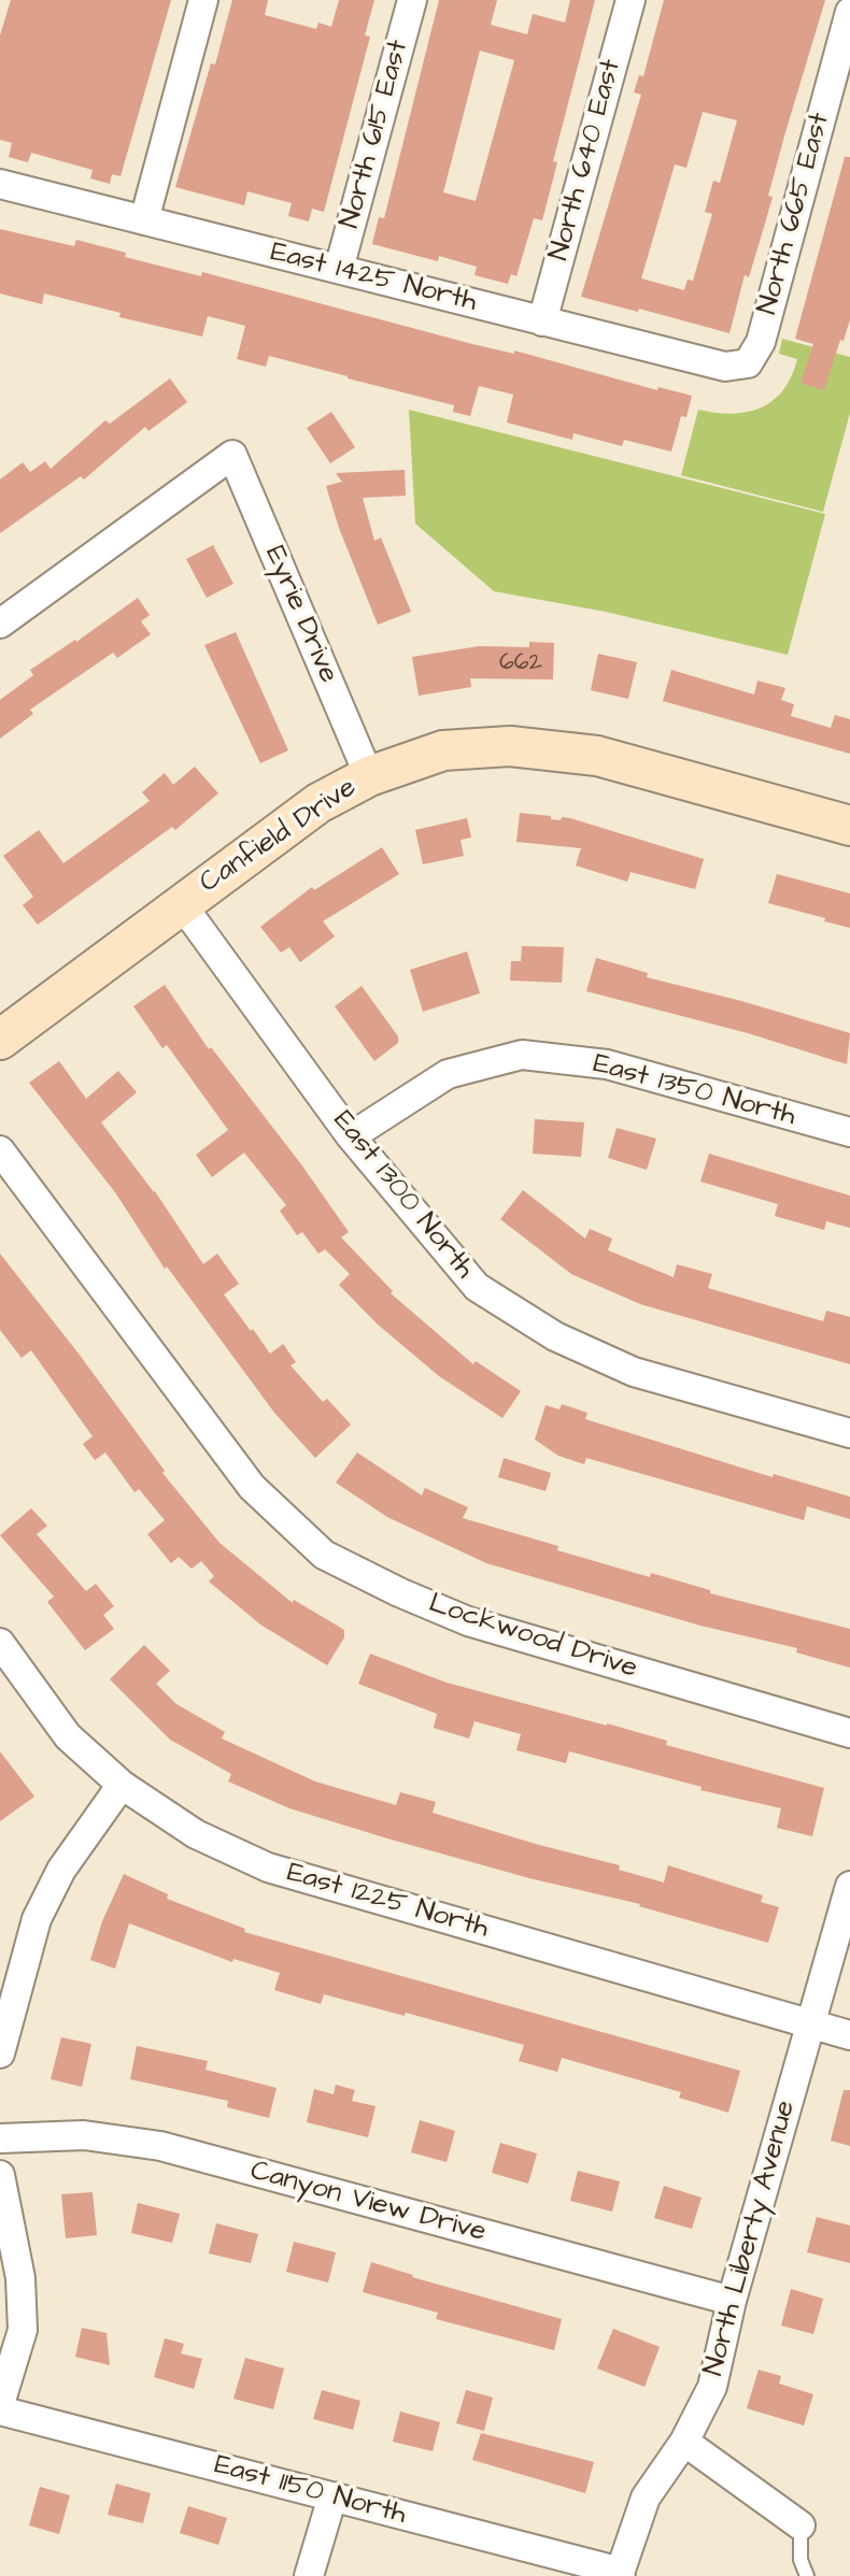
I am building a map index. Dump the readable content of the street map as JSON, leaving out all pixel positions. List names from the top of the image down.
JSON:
{
  "streets": {
    "street": [
      "North 615 East",
      "North 640 East",
      "North 665 East",
      "East 1425 North",
      "Eyrie Drive",
      "Canfield Drive",
      "East 1350 North",
      "East 1300 North",
      "Lockwood Drive",
      "East 1225 North",
      "Canyon View Drive",
      "North Liberty Avenue",
      "East 1150 North"
    ]
  },
  "crossings": [
    ["North 615 East", "East 1425 North"],
    ["North 640 East", "East 1425 North"],
    ["North 665 East", "East 1425 North"],
    ["Eyrie Drive", "Canfield Drive"],
    ["Canfield Drive", "East 1300 North"],
    ["East 1350 North", "East 1300 North"],
    ["East 1225 North", "North Liberty Avenue"],
    ["Canyon View Drive", "North Liberty Avenue"],
    ["North Liberty Avenue", "East 1150 North"]
  ],
  "house_numbers": ["662"]
}
